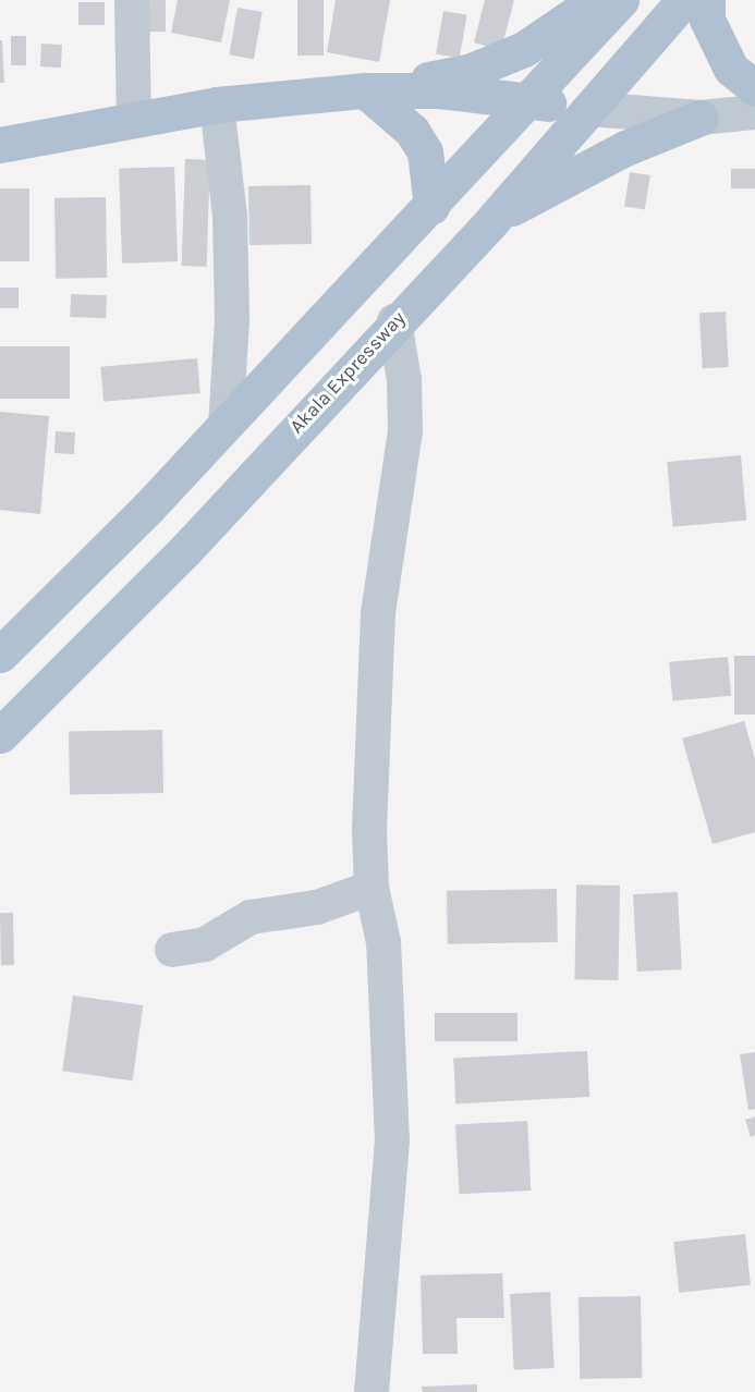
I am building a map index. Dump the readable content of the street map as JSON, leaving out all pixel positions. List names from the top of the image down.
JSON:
{
  "streets": {
    "main road": ["Akala Expressway"]
  }
}
